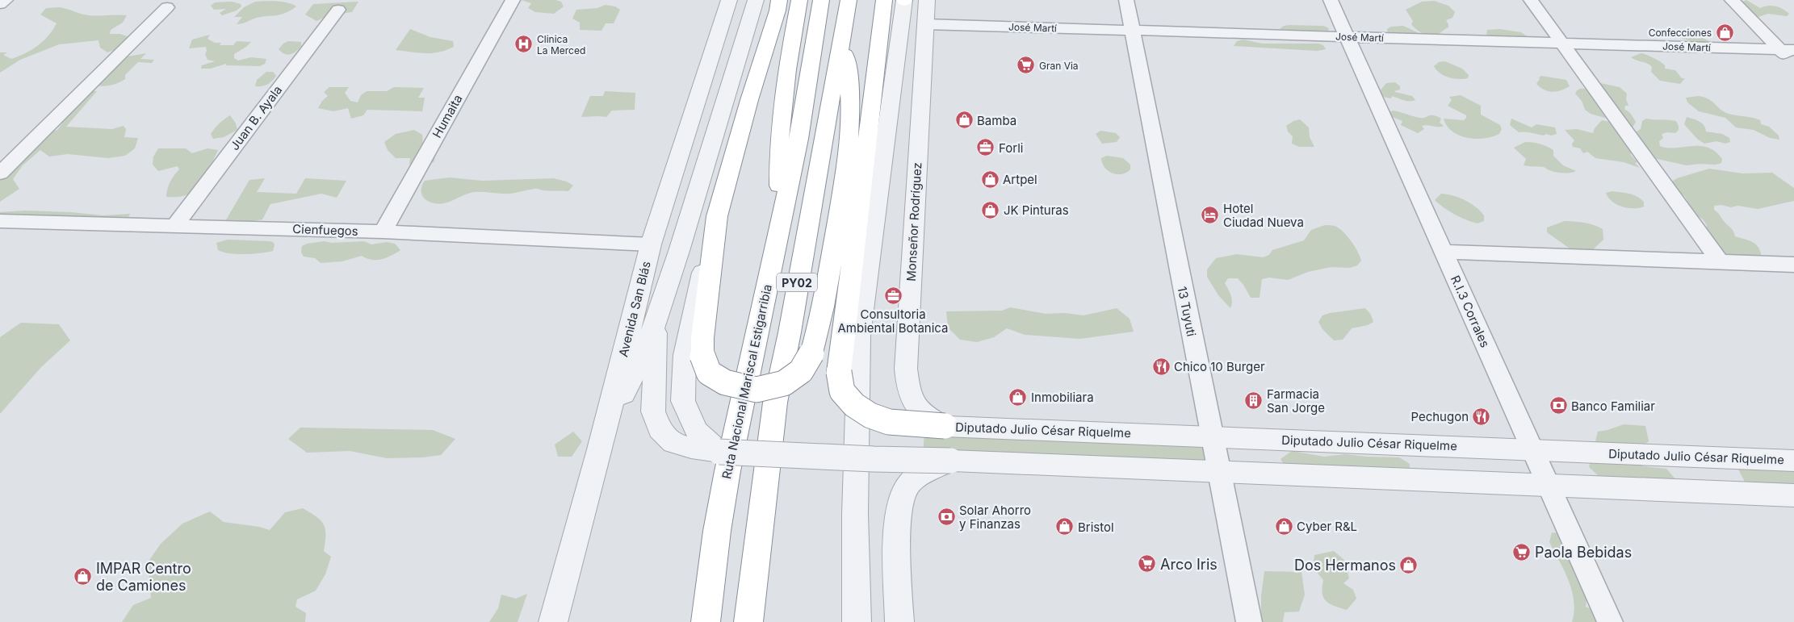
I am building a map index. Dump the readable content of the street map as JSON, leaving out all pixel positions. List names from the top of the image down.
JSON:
{
  "streets": {
    "highway": ["PY02", "Ruta Nacional Mariscal Estigarribia"],
    "street": [
      "José Martí",
      "Humaita",
      "Juan B. Ayala",
      "Monseñor Rodríguez",
      "Cienfuegos",
      "Avenida San Blás",
      "13 Tuyuti",
      "R.I.3 Corrales",
      "Diputado Julio César Riquelme"
    ]
  },
  "crossings": [
    ["José Martí", "Monseñor Rodríguez"],
    ["José Martí", "13 Tuyuti"],
    ["José Martí", "R.I.3 Corrales"],
    ["Humaita", "Cienfuegos"],
    ["Juan B. Ayala", "Cienfuegos"],
    ["Monseñor Rodríguez", "Diputado Julio César Riquelme"],
    ["Cienfuegos", "Avenida San Blás"],
    ["13 Tuyuti", "Diputado Julio César Riquelme"],
    ["R.I.3 Corrales", "Diputado Julio César Riquelme"]
  ],
  "places": {
    "shop": [
      "Confecciones",
      "Bamba",
      "Artpel",
      "JK Pinturas",
      "Inmobiliara",
      "Cyber R&L",
      "Bristol",
      "Dos Hermanos",
      "IMPAR Centro de Camiones"
    ],
    "hospital": ["Clinica La Merced"],
    "supermarket": ["Gran Via", "Paola Bebidas", "Arco Iris"],
    "office": ["Forli", "Consultoria Ambiental Botanica"],
    "hotel": ["Hotel Ciudad Nueva"],
    "restaurant": ["Chico 10 Burger", "Pechugon"],
    "building": ["Farmacia San Jorge"],
    "bank": ["Banco Familiar", "Solar Ahorro y Finanzas"]
  }
}
